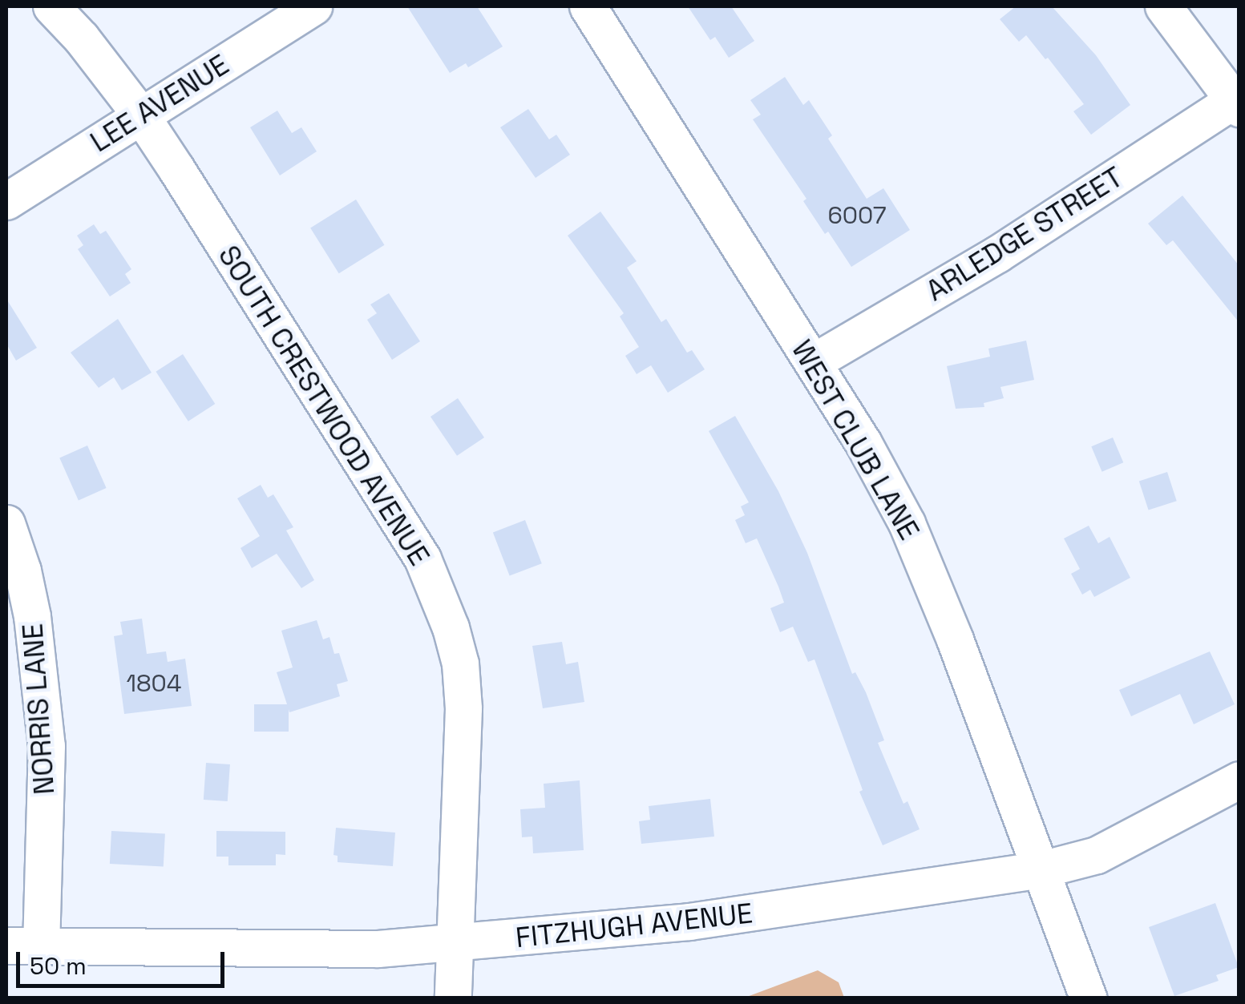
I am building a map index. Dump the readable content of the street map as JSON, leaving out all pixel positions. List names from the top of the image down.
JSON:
{
  "streets": {
    "street": [
      "LEE AVENUE",
      "ARLEDGE STREET",
      "SOUTH CRESTWOOD AVENUE",
      "WEST CLUB LANE",
      "NORRIS LANE",
      "FITZHUGH AVENUE"
    ]
  },
  "crossings": [
    ["LEE AVENUE", "SOUTH CRESTWOOD AVENUE"],
    ["ARLEDGE STREET", "WEST CLUB LANE"],
    ["SOUTH CRESTWOOD AVENUE", "FITZHUGH AVENUE"],
    ["WEST CLUB LANE", "FITZHUGH AVENUE"],
    ["NORRIS LANE", "FITZHUGH AVENUE"]
  ],
  "house_numbers": ["6007", "1804"],
  "scale_bar": "50 m"
}
